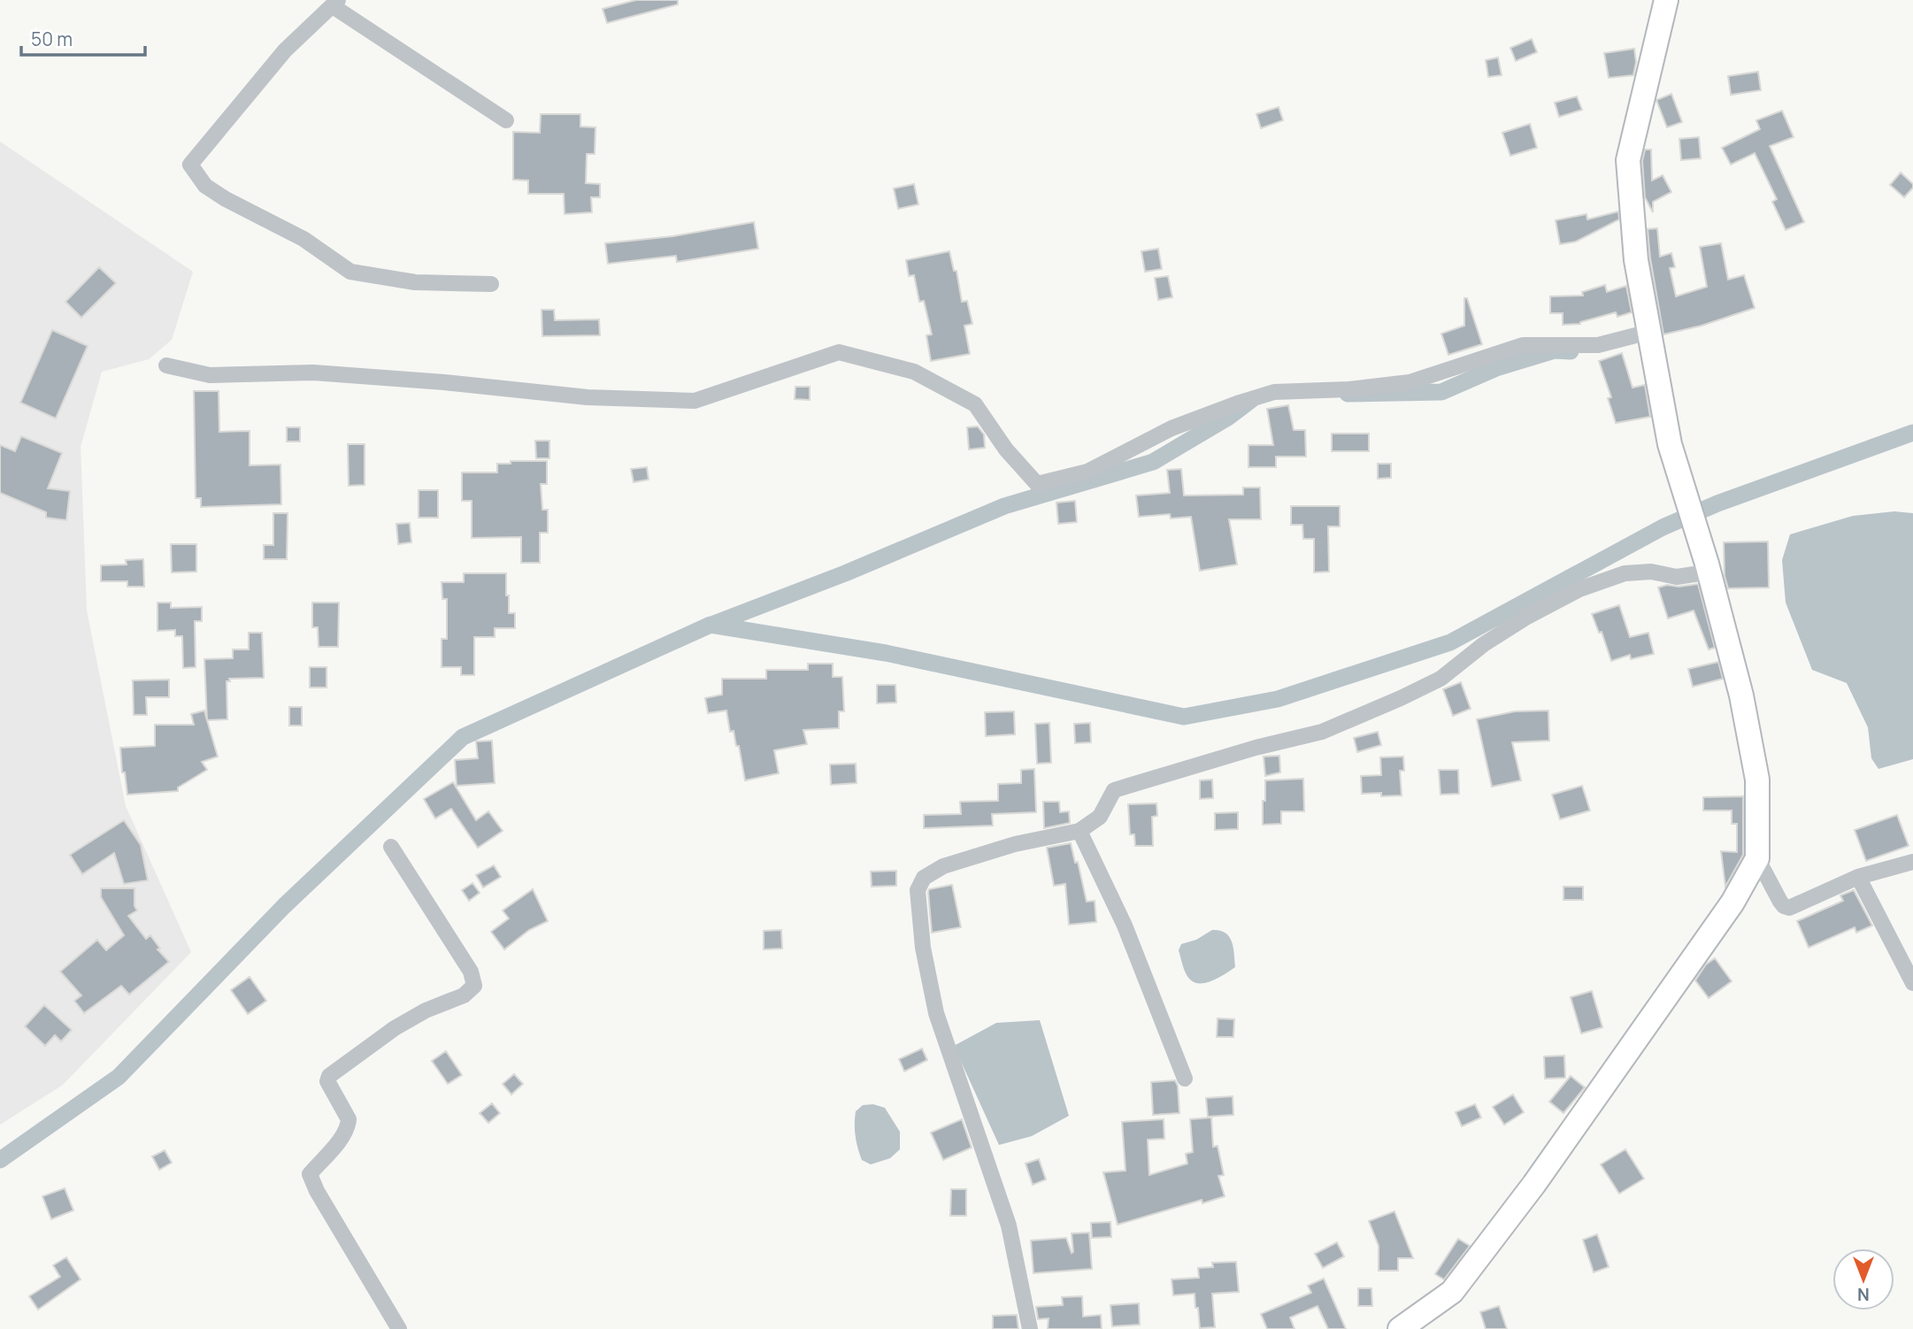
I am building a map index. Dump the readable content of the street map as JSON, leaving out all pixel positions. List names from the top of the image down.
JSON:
{
  "scale_bar": "50 m",
  "north": "bottom"
}
